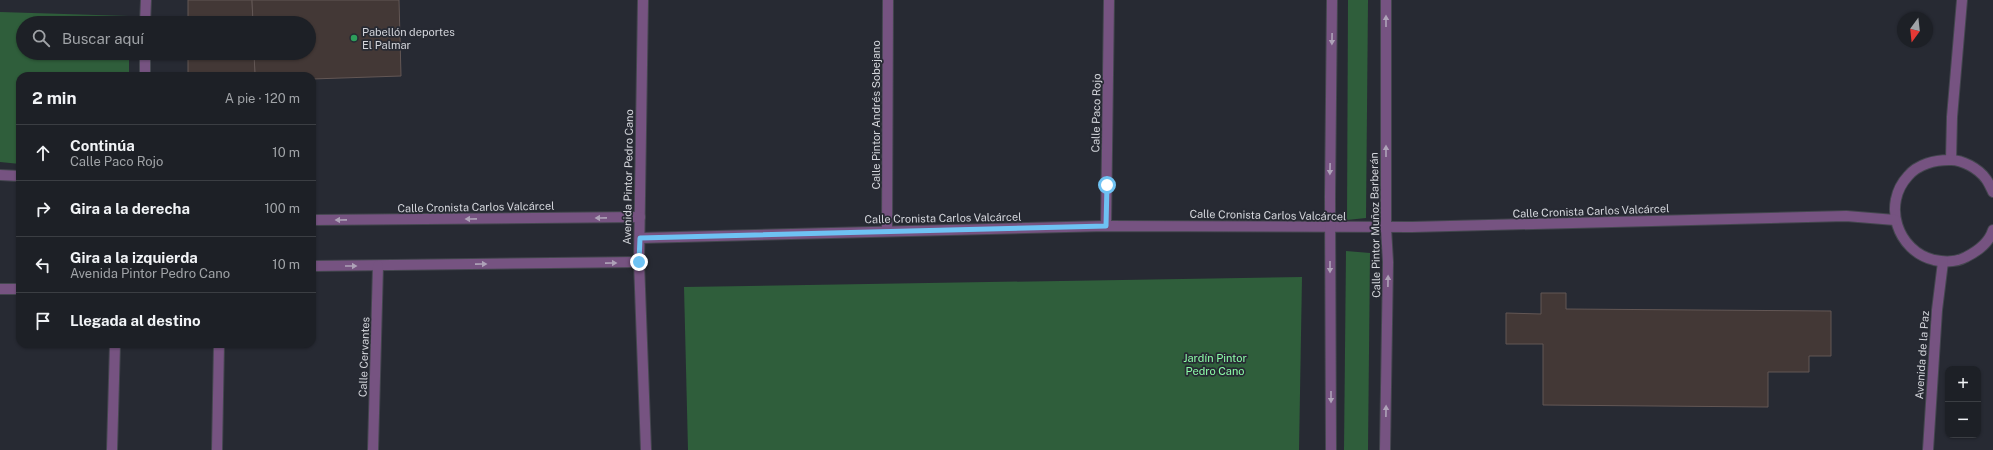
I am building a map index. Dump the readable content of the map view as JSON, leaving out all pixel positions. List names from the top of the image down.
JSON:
{
  "streets": {
    "street": [
      "Calle Paco Rojo",
      "Calle Pintor Andrés Sobejano",
      "Avenida Pintor Pedro Cano",
      "Calle Cronista Carlos Valcárcel",
      "Calle Pintor Muñoz Barberán",
      "Avenida de la Paz",
      "Calle Cervantes"
    ]
  },
  "crossings": [
    ["Calle Paco Rojo", "Calle Cronista Carlos Valcárcel"],
    ["Calle Pintor Andrés Sobejano", "Calle Cronista Carlos Valcárcel"],
    ["Avenida Pintor Pedro Cano", "Calle Cronista Carlos Valcárcel"],
    ["Calle Cronista Carlos Valcárcel", "Calle Pintor Muñoz Barberán"]
  ],
  "parks": ["Jardín Pintor Pedro Cano"],
  "places": ["Pabellón deportes El Palmar"],
  "north": "bottom",
  "page": {
    "search": "Buscar aquí",
    "heading": ["2 min", "A pie · 120 m"],
    "list": [
      ["Continúa", "Calle Paco Rojo", "10 m"],
      ["Gira a la derecha", "100 m"],
      ["Gira a la izquierda", "Avenida Pintor Pedro Cano", "10 m"],
      "Llegada al destino"
    ],
    "map_buttons": ["+", "−"]
  }
}
